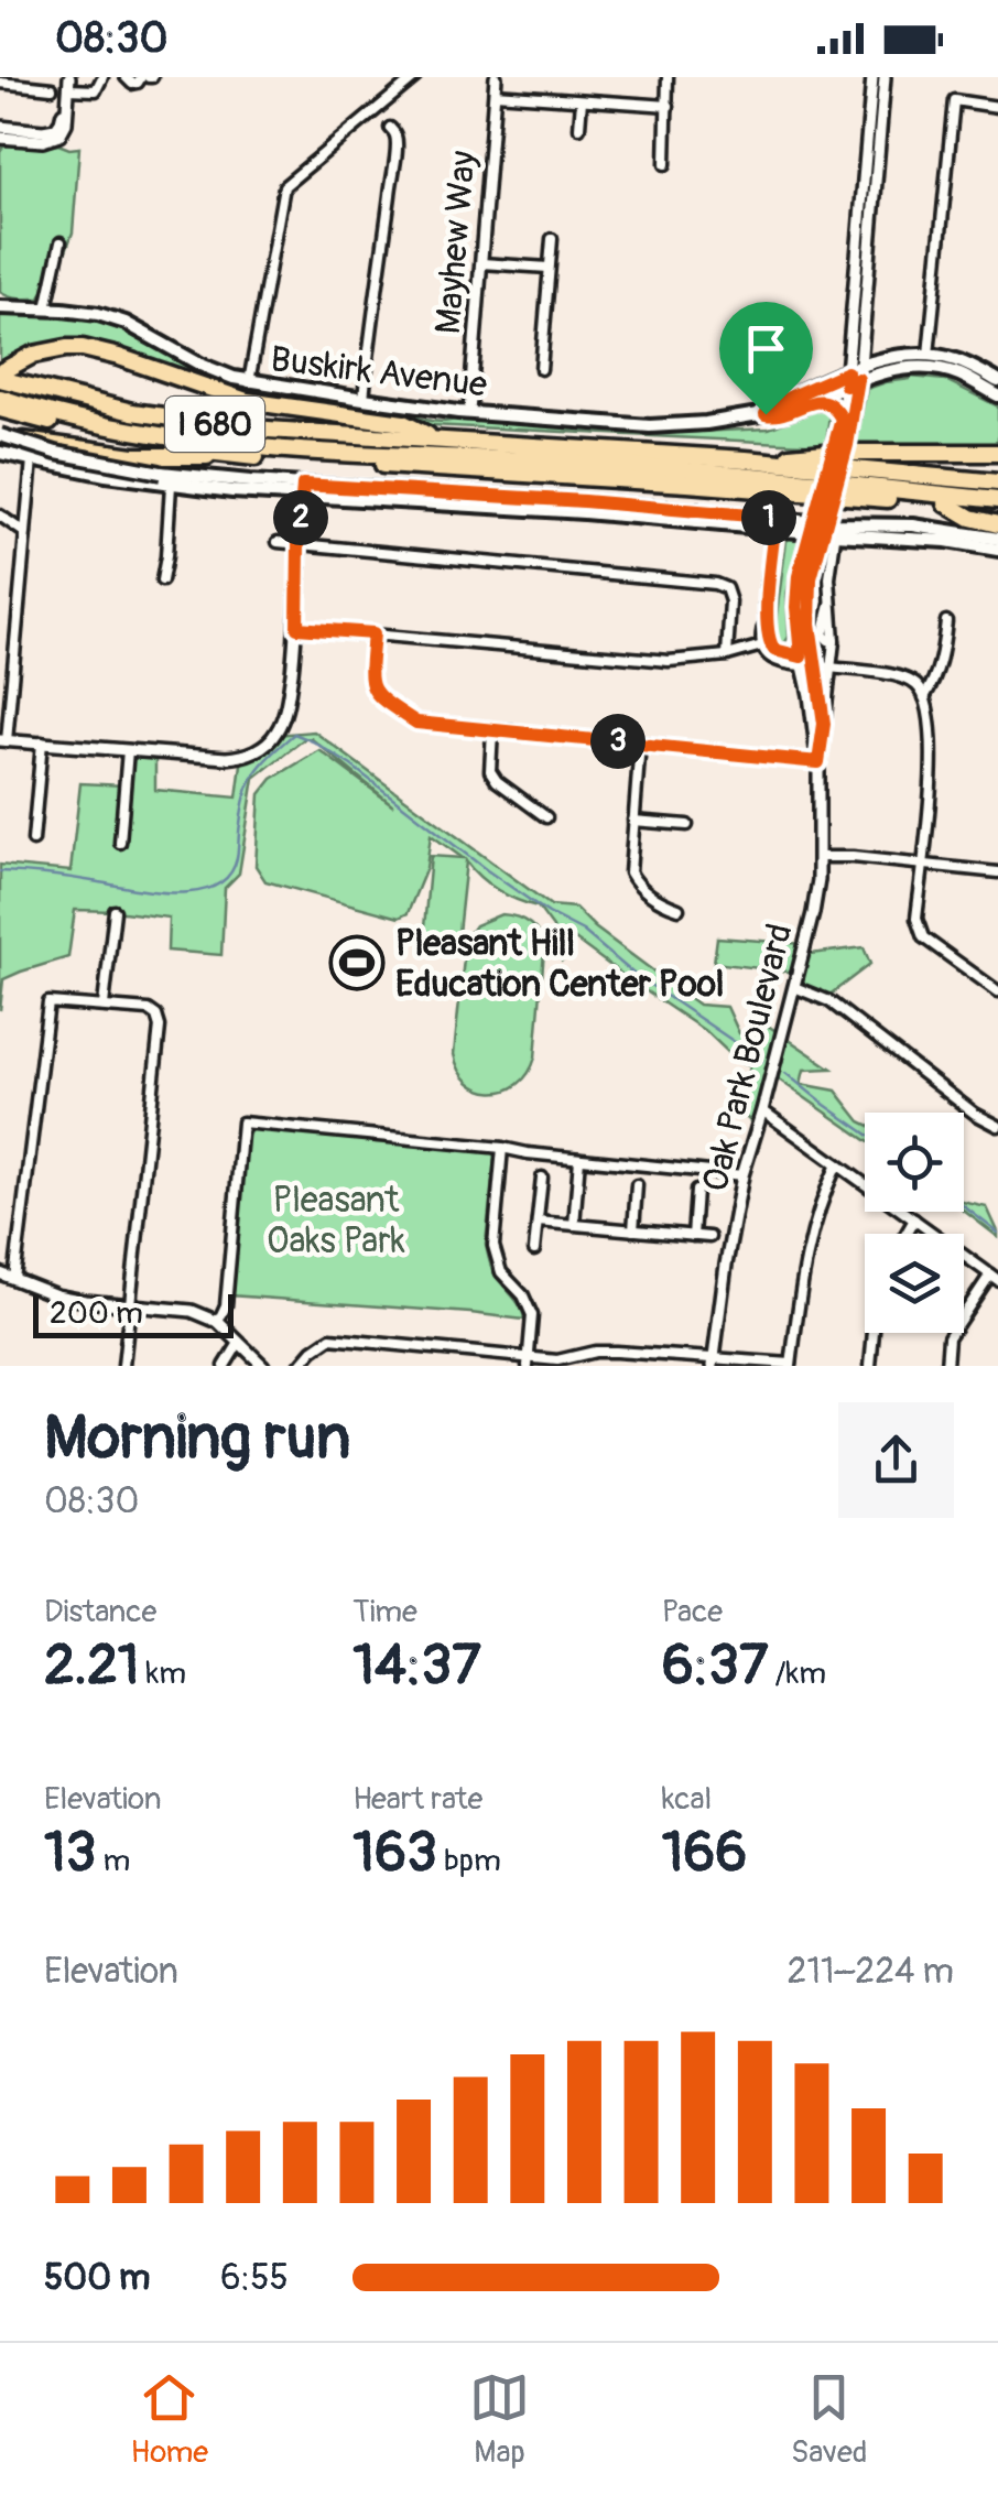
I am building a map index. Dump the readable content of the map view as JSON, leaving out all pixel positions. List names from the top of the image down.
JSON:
{
  "streets": {
    "highway": ["I 680"],
    "main road": ["Buskirk Avenue"],
    "street": ["Mayhew Way", "Oak Park Boulevard"]
  },
  "crossings": [
    ["Mayhew Way", "Buskirk Avenue"],
    ["Buskirk Avenue", "Oak Park Boulevard"]
  ],
  "parks": ["Pleasant Oaks Park"],
  "places": {
    "sports": ["Pleasant Hill Education Center Pool"]
  },
  "scale_bar": "200 m",
  "page": {
    "status": "08:30",
    "pins": ["1", "2", "3"],
    "scale": "200 m",
    "heading": ["Morning run", "08:30"],
    "stats": [
      ["Distance", "2.21 km"],
      ["Time", "14:37"],
      ["Pace", "6:37 /km"],
      ["Elevation", "13 m"],
      ["Heart rate", "163 bpm"],
      ["kcal", "166"]
    ],
    "chart": ["Elevation", "211–224 m"],
    "list": [
      {
        "name": "500 m",
        "note": "6:55"
      }
    ],
    "tabs": ["Home", "Map", "Saved"]
  }
}
